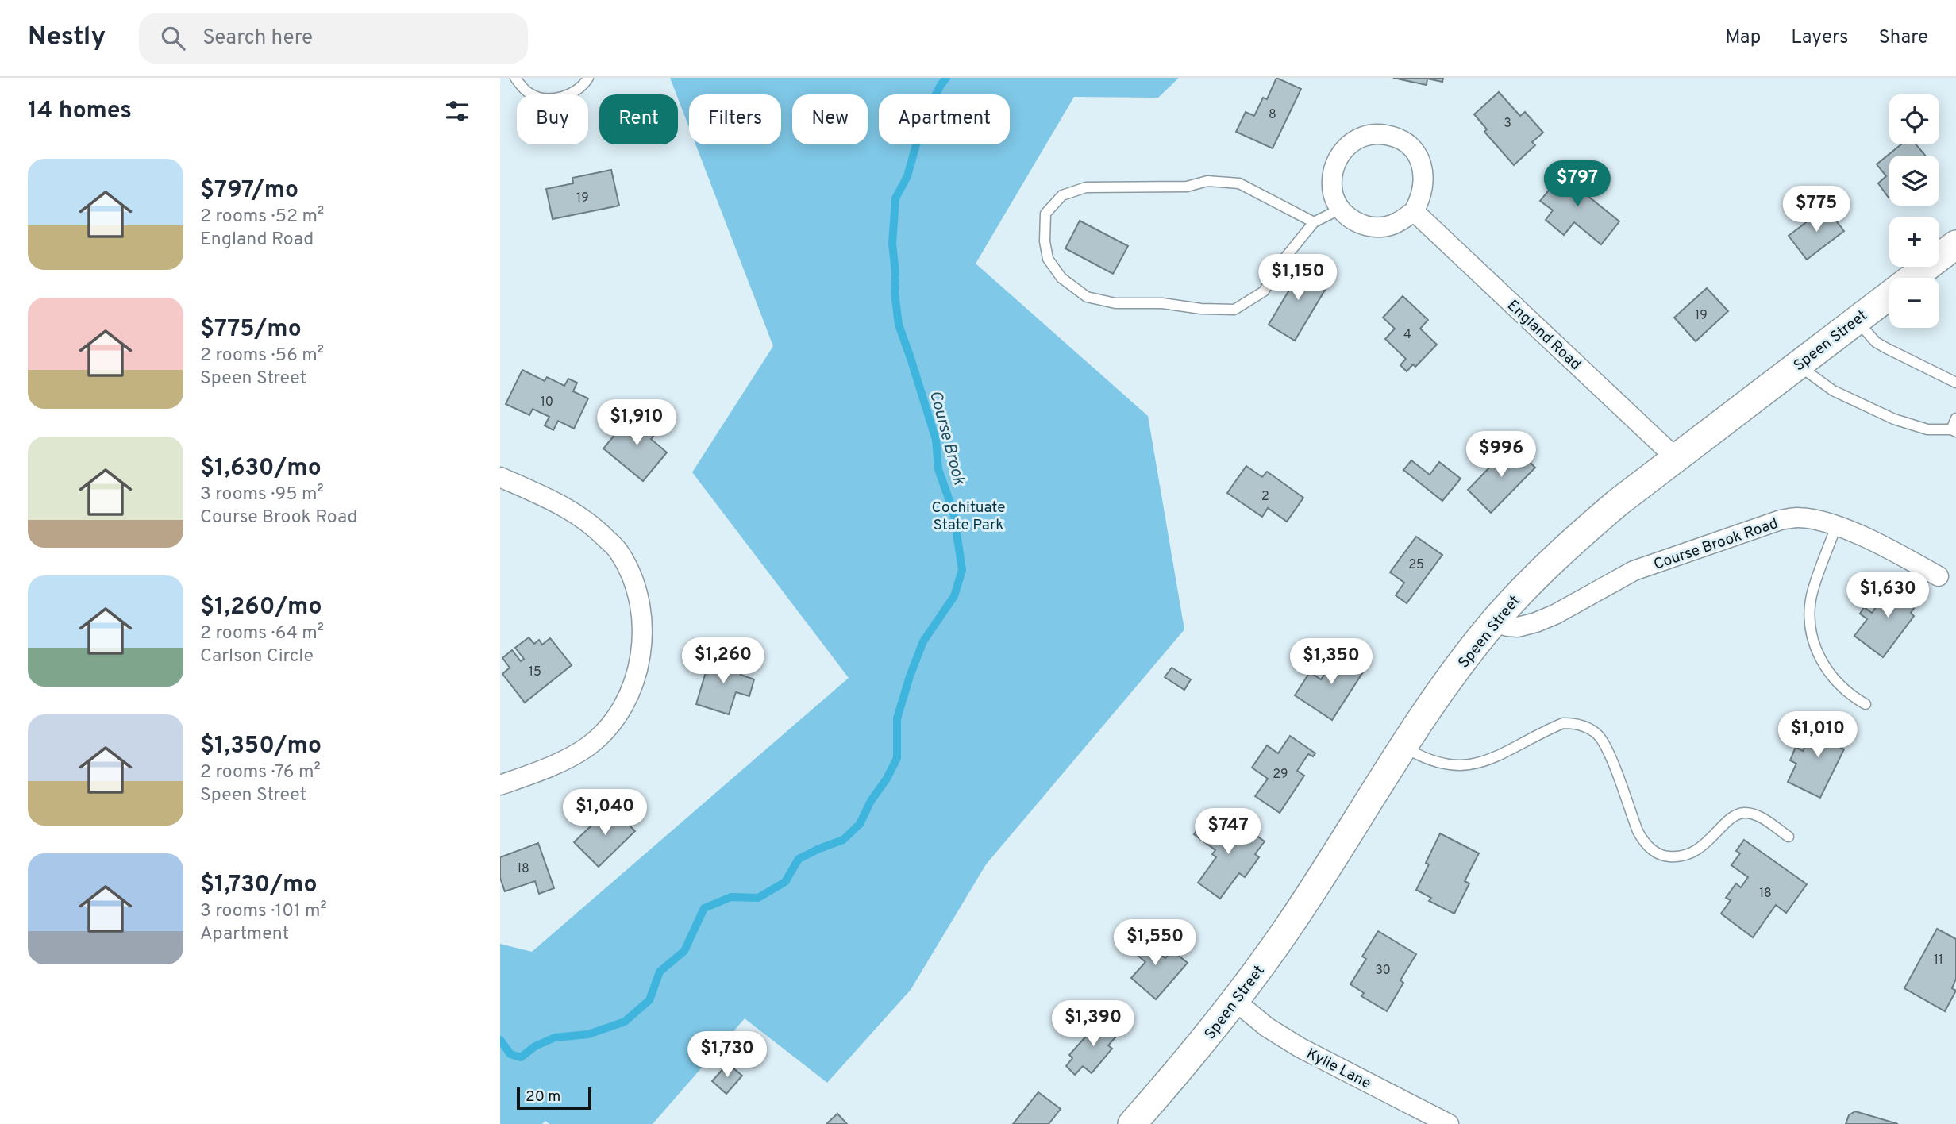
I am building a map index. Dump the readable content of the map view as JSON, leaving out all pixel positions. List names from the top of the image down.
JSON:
{
  "streets": {
    "street": [
      "England Road",
      "Speen Street",
      "Course Brook Road",
      "Kylie Lane"
    ]
  },
  "crossings": [
    ["England Road", "Speen Street"],
    ["Speen Street", "Course Brook Road"],
    ["Speen Street", "Kylie Lane"]
  ],
  "water": ["Course Brook"],
  "parks": ["Cochituate State Park"],
  "house_numbers": [
    "8",
    "3",
    "19",
    "19",
    "4",
    "10",
    "2",
    "25",
    "15",
    "29",
    "18",
    "18",
    "11",
    "30"
  ],
  "scale_bar": "20 m",
  "page": {
    "header": "Nestly",
    "search": "Search here",
    "nav": ["Map", "Layers", "Share"],
    "heading": "14 homes",
    "map_buttons": ["+", "−"],
    "chip": [
      "Buy",
      "Rent",
      "Filters",
      "New",
      "Apartment"
    ],
    "list": [
      {
        "name": "$797/mo",
        "note": "2 rooms · 52 m² · England Road"
      },
      {
        "name": "$775/mo",
        "note": "2 rooms · 56 m² · Speen Street"
      },
      {
        "name": "$1,630/mo",
        "note": "3 rooms · 95 m² · Course Brook Road"
      },
      {
        "name": "$1,260/mo",
        "note": "2 rooms · 64 m² · Carlson Circle"
      },
      {
        "name": "$1,350/mo",
        "note": "2 rooms · 76 m² · Speen Street"
      },
      {
        "name": "$1,730/mo",
        "note": "3 rooms · 101 m² · Apartment"
      }
    ],
    "price": [
      "$797",
      "$775",
      "$1,150",
      "$1,910",
      "$996",
      "$1,630",
      "$1,260",
      "$1,350",
      "$1,010",
      "$1,040",
      "$747",
      "$1,550",
      "$1,390",
      "$1,730"
    ],
    "scale": "20 m"
  }
}
